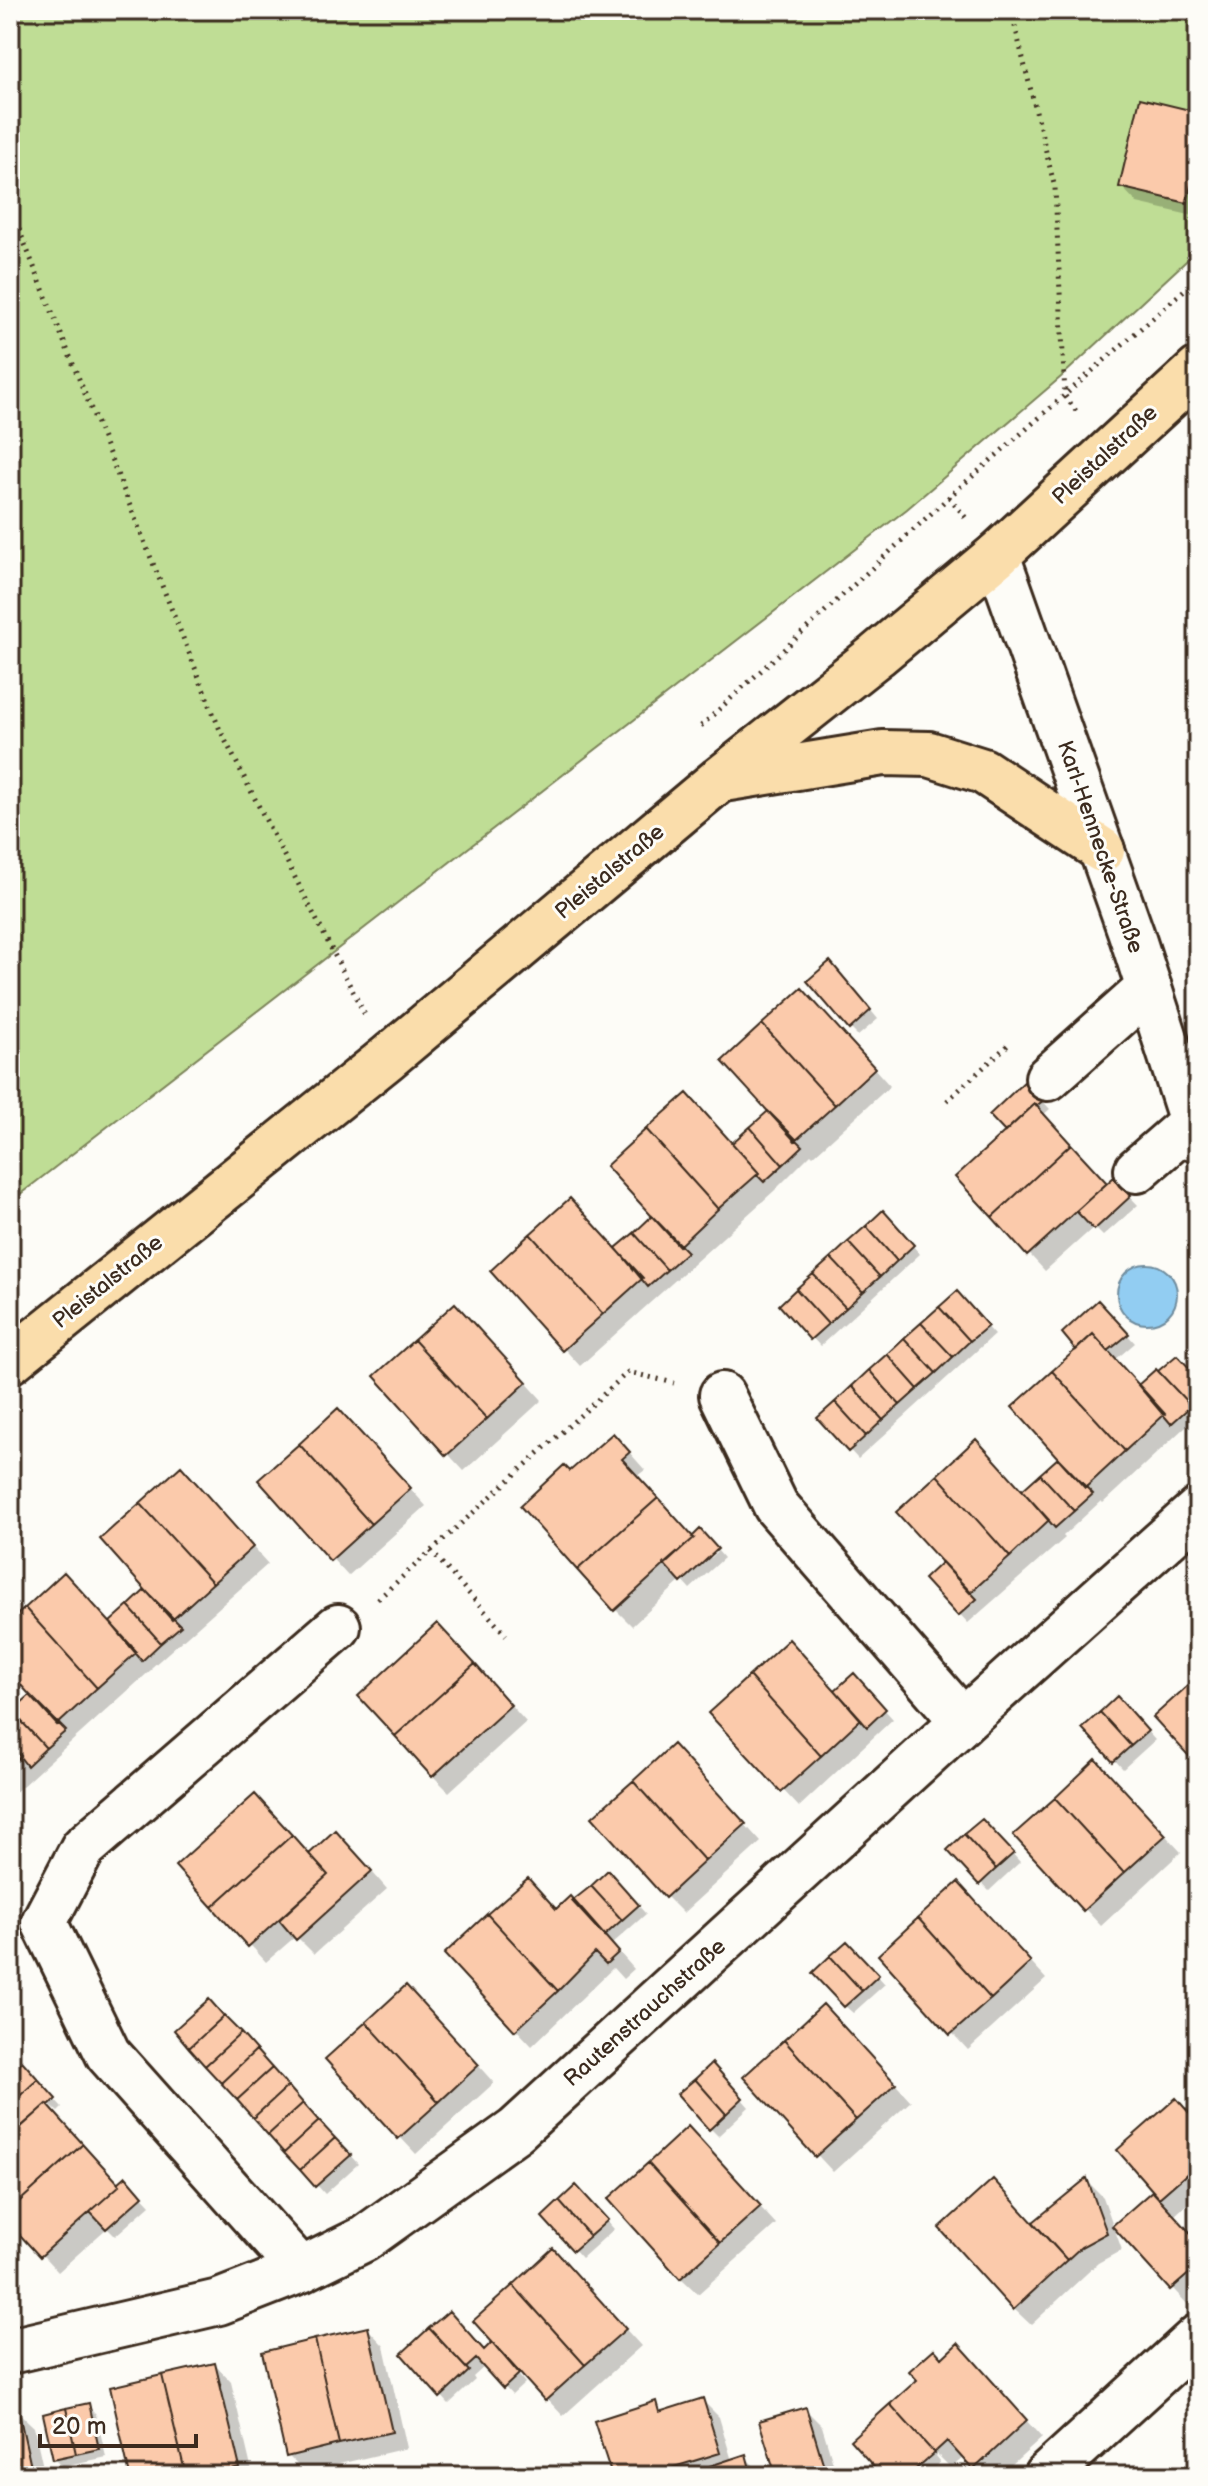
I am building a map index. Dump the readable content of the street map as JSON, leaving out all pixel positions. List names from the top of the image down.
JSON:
{
  "streets": {
    "main road": ["Pleistalstraße"],
    "street": ["Karl-Hennecke-Straße", "Rautenstrauchstraße"]
  },
  "crossings": [
    ["Pleistalstraße", "Karl-Hennecke-Straße"]
  ],
  "scale_bar": "20 m"
}
